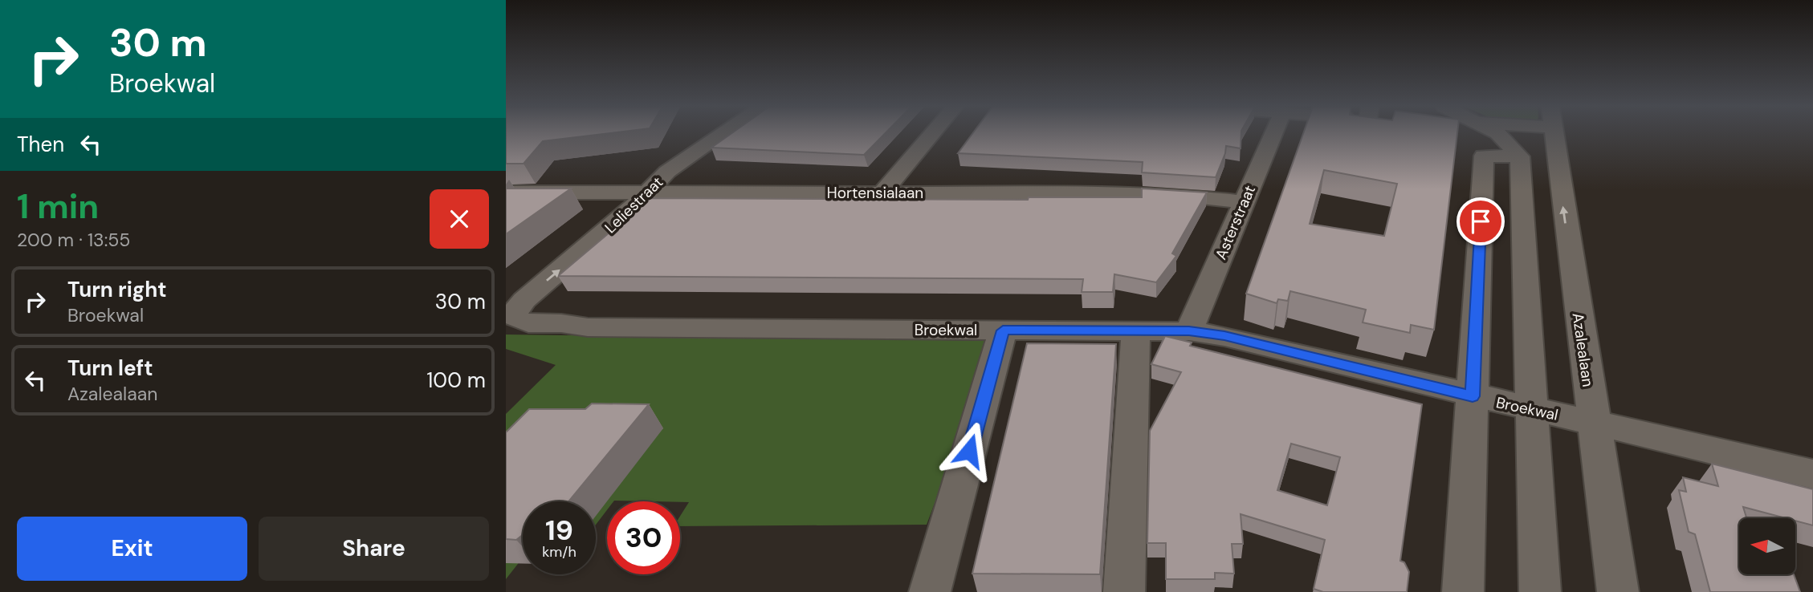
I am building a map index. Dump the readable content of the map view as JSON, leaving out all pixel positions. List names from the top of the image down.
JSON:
{
  "streets": {
    "street": [
      "Hortensialaan",
      "Leliestraat",
      "Asterstraat",
      "Broekwal",
      "Azalealaan"
    ]
  },
  "crossings": [
    ["Hortensialaan", "Leliestraat"],
    ["Hortensialaan", "Asterstraat"],
    ["Leliestraat", "Broekwal"],
    ["Asterstraat", "Broekwal"],
    ["Broekwal", "Azalealaan"]
  ],
  "one_way": ["Leliestraat"],
  "north": "left",
  "page": {
    "turn": ["30 m", "Broekwal"],
    "then": "Then",
    "heading": ["1 min", "200 m · 13:55"],
    "list": [
      {
        "name": "Turn right",
        "note": "Broekwal",
        "value": "30 m"
      },
      {
        "name": "Turn left",
        "note": "Azalealaan",
        "value": "100 m"
      }
    ],
    "speed": "19 km/h",
    "limit": "30",
    "buttons": ["Exit", "Share"]
  }
}
